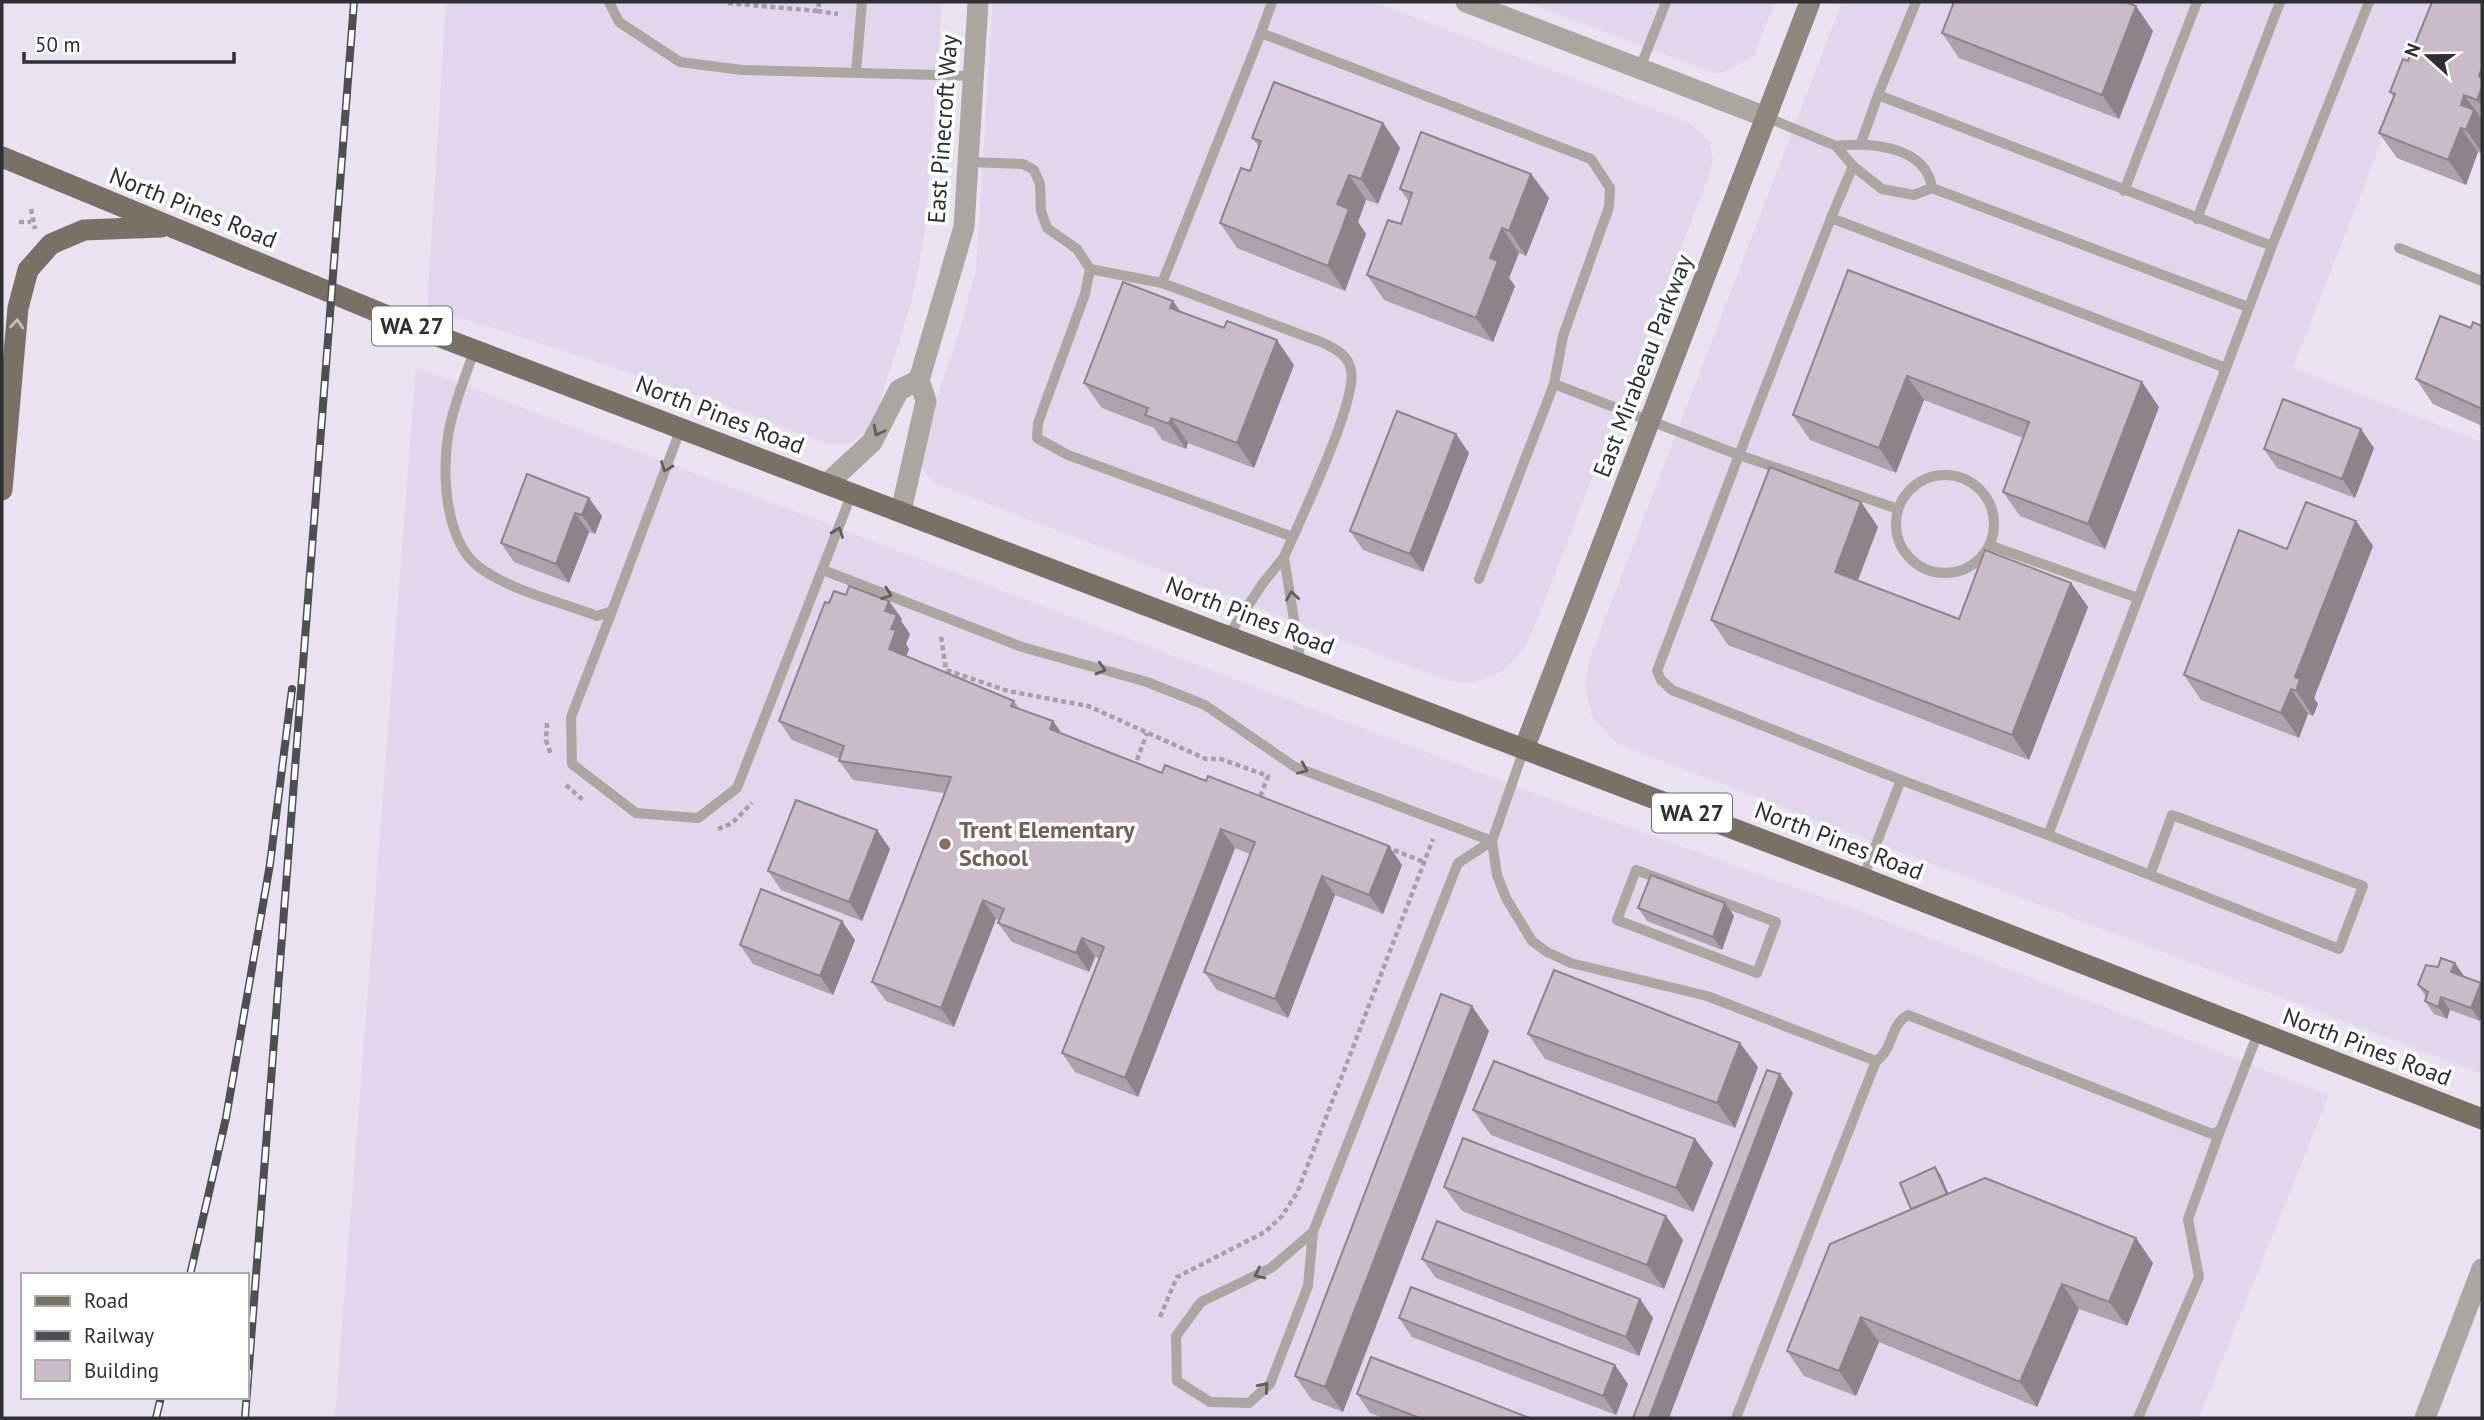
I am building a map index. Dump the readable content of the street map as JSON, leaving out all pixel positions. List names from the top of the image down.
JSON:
{
  "streets": {
    "main road": ["North Pines Road", "WA 27"],
    "street": ["East Pinecroft Way", "East Mirabeau Parkway"]
  },
  "crossings": [
    ["East Pinecroft Way", "North Pines Road"],
    ["North Pines Road", "East Mirabeau Parkway"]
  ],
  "places": ["Trent Elementary School"],
  "legend": ["Road", "Railway", "Building"],
  "scale_bar": "50 m",
  "north": "left"
}
